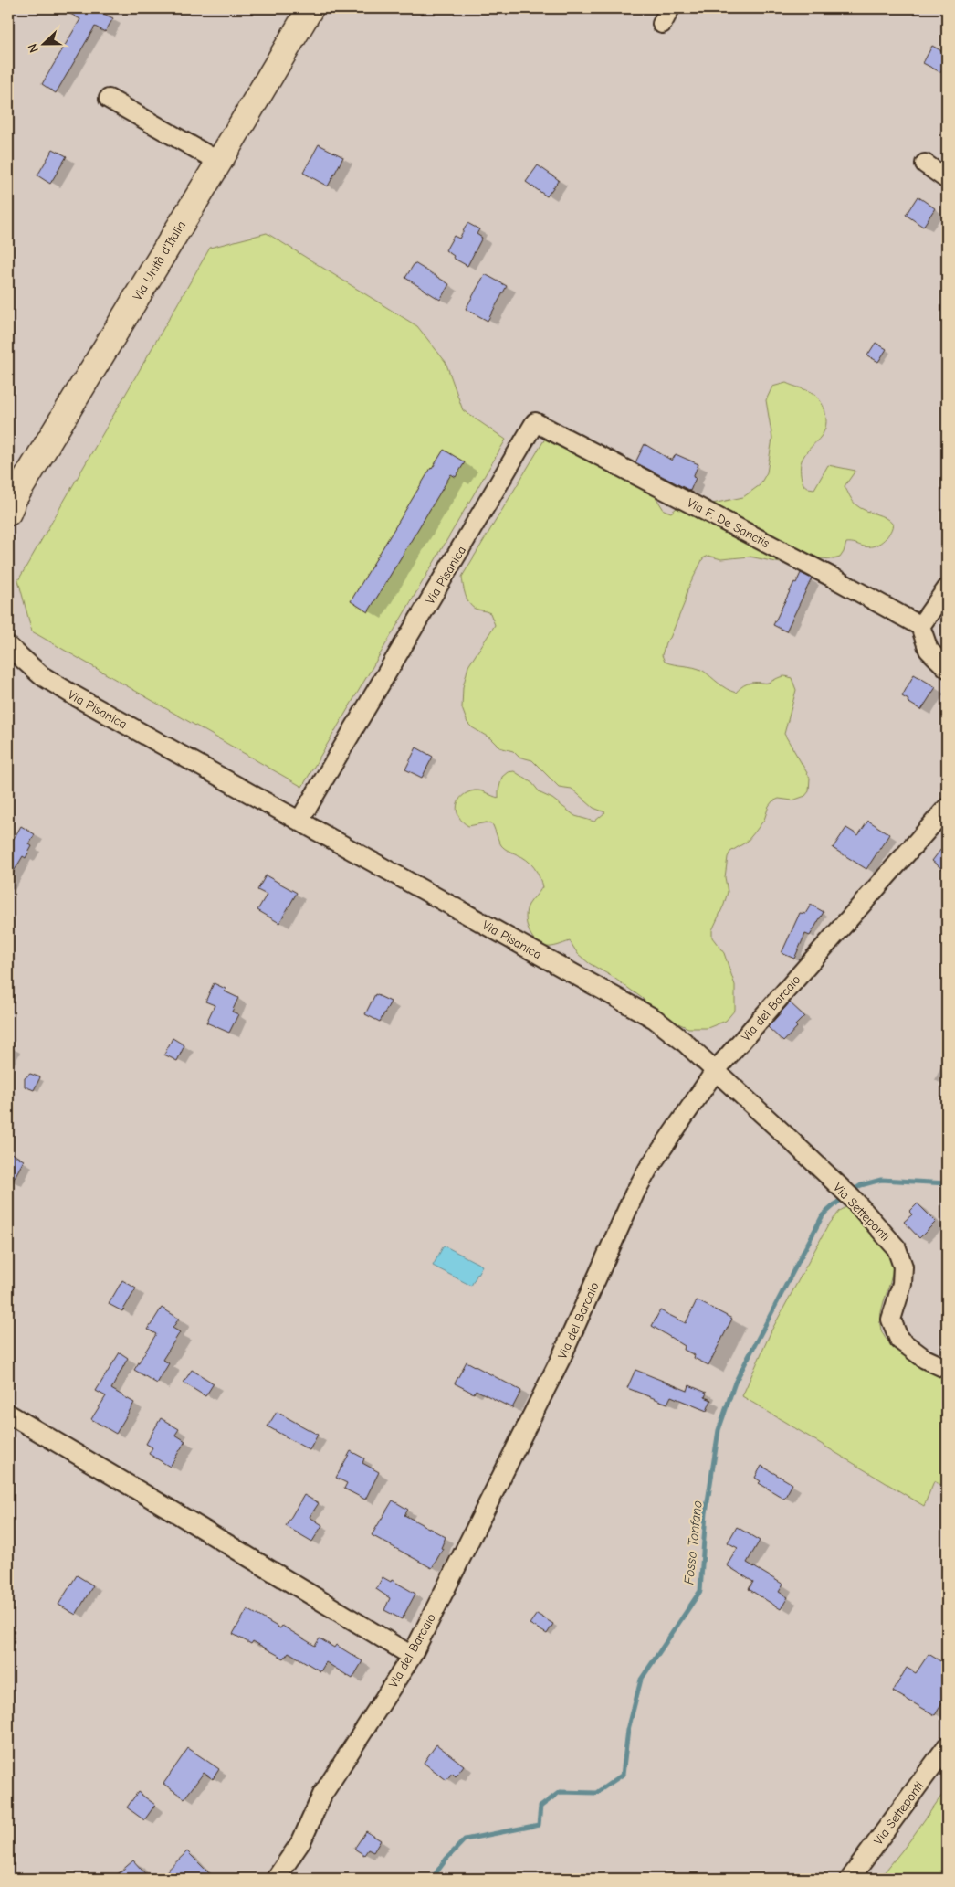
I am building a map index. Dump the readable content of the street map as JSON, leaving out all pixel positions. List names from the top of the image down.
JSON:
{
  "streets": {
    "main road": ["Via Unità d'Italia"],
    "street": [
      "Via F. De Sanctis",
      "Via Pisanica",
      "Via del Barcaio",
      "Via Setteponti"
    ]
  },
  "crossings": [
    ["Via F. De Sanctis", "Via Pisanica"],
    ["Via Pisanica", "Via del Barcaio"],
    ["Via Pisanica", "Via Setteponti"],
    ["Via del Barcaio", "Via Setteponti"]
  ],
  "water": ["Fosso Tonfano"],
  "north": "left"
}
